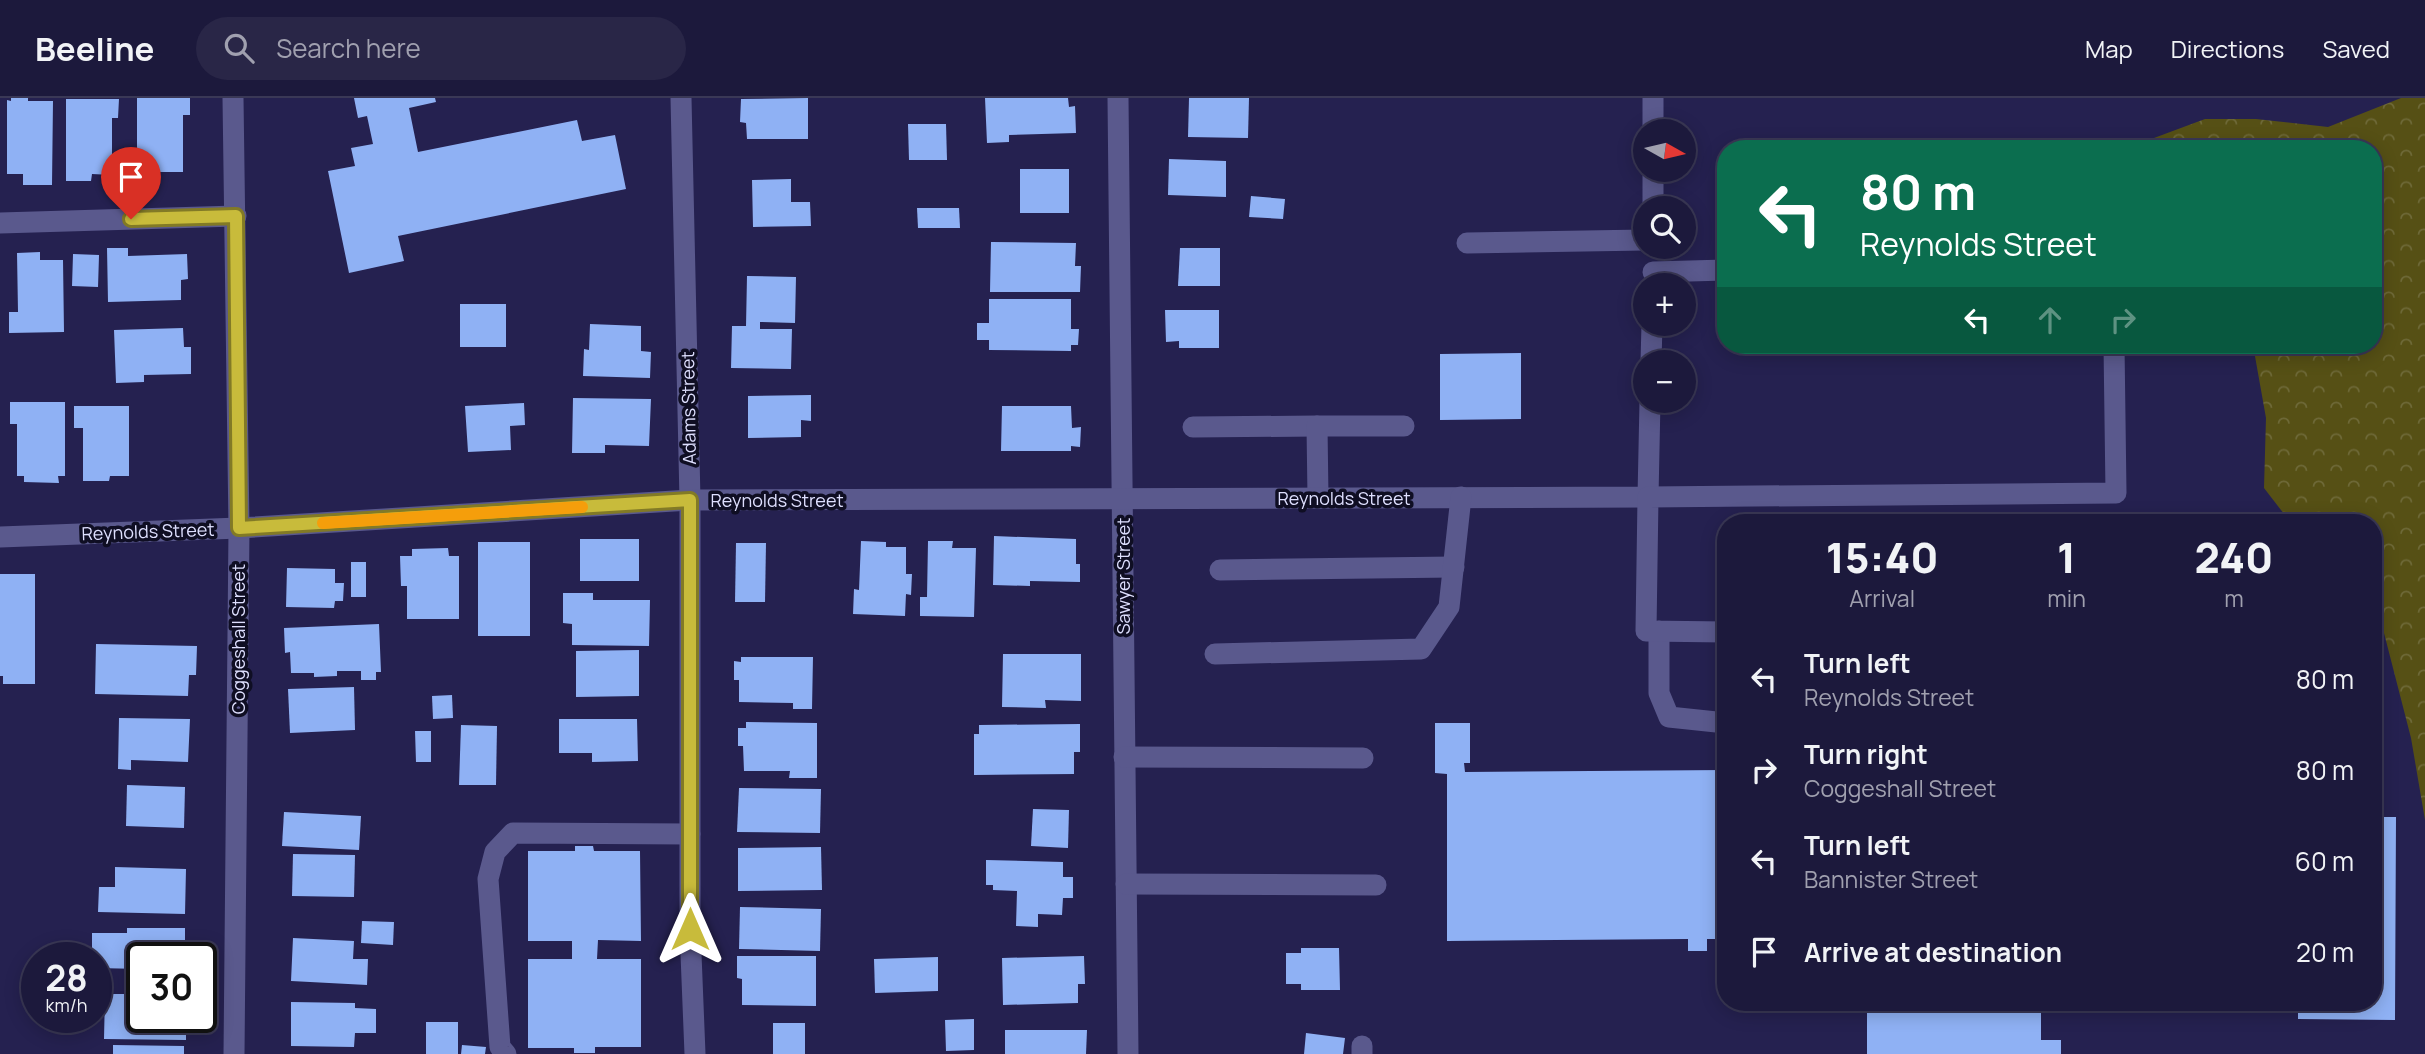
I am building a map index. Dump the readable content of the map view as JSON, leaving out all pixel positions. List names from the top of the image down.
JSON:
{
  "streets": {
    "street": [
      "Adams Street",
      "Reynolds Street",
      "Sawyer Street",
      "Coggeshall Street"
    ]
  },
  "crossings": [
    ["Adams Street", "Reynolds Street"],
    ["Reynolds Street", "Sawyer Street"],
    ["Reynolds Street", "Coggeshall Street"]
  ],
  "north": "right",
  "page": {
    "header": "Beeline",
    "search": "Search here",
    "nav": ["Map", "Directions", "Saved"],
    "map_buttons": ["+", "−"],
    "turn": ["80 m", "Reynolds Street"],
    "eta": [
      "15:40",
      "Arrival",
      "1",
      "min",
      "240",
      "m"
    ],
    "list": [
      {
        "name": "Turn left",
        "note": "Reynolds Street",
        "value": "80 m"
      },
      {
        "name": "Turn right",
        "note": "Coggeshall Street",
        "value": "80 m"
      },
      {
        "name": "Turn left",
        "note": "Bannister Street",
        "value": "60 m"
      },
      {
        "name": "Arrive at destination",
        "value": "20 m"
      }
    ],
    "speed": "28 km/h",
    "limit": "30"
  }
}
